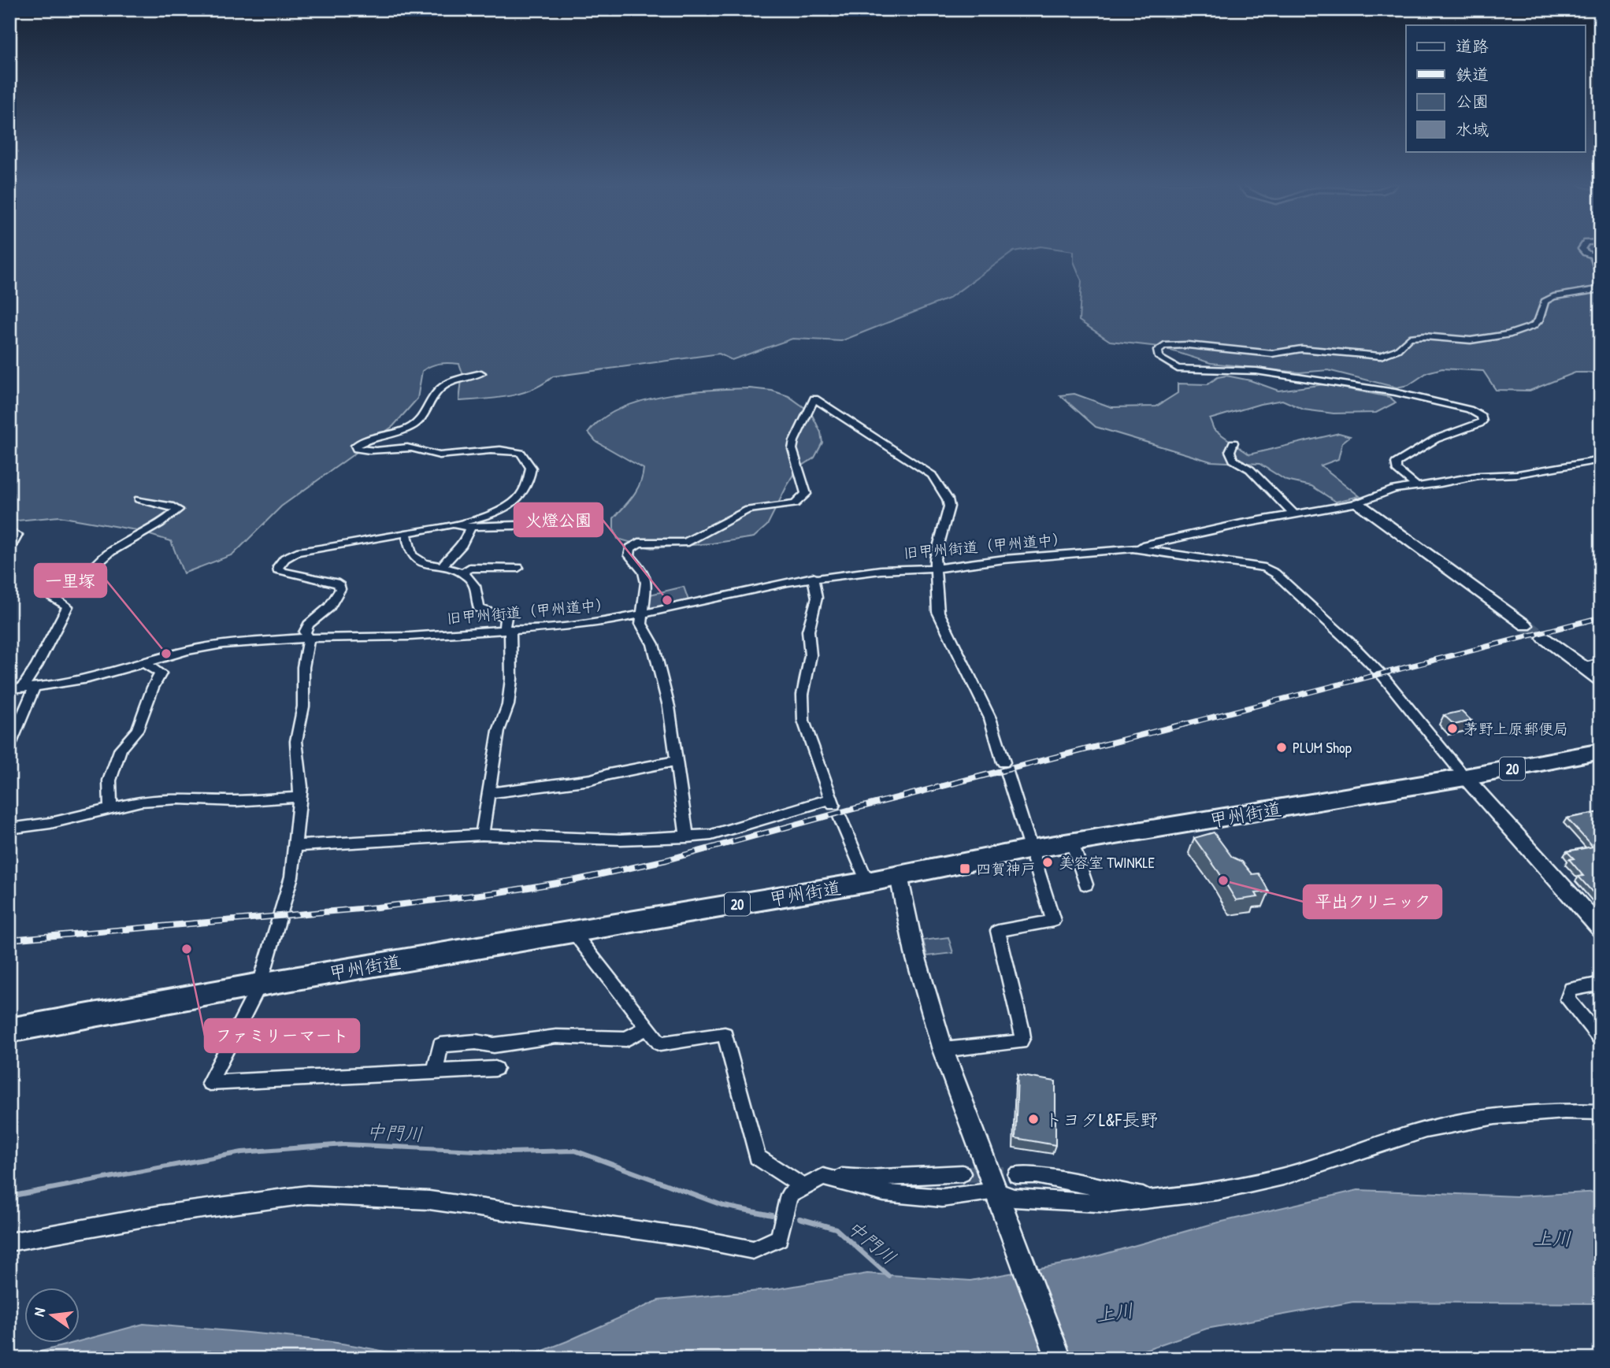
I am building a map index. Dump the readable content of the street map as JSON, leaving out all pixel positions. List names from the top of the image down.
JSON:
{
  "streets": {
    "highway": ["20", "甲州街道"],
    "street": ["旧甲州街道（甲州道中）"]
  },
  "crossings": [
    ["旧甲州街道（甲州道中）", "甲州街道"]
  ],
  "water": ["中門川", "上川"],
  "places": {
    "other": [
      "火燈公園",
      "一里塚",
      "茅野上原郵便局",
      "PLUM Shop",
      "美容室 TWINKLE",
      "平出クリニック",
      "ファミリーマート",
      "トヨタL&F長野"
    ],
    "transit": ["四賀神戸"]
  },
  "legend": [
    "道路",
    "鉄道",
    "公園",
    "水域"
  ],
  "north": "left"
}
